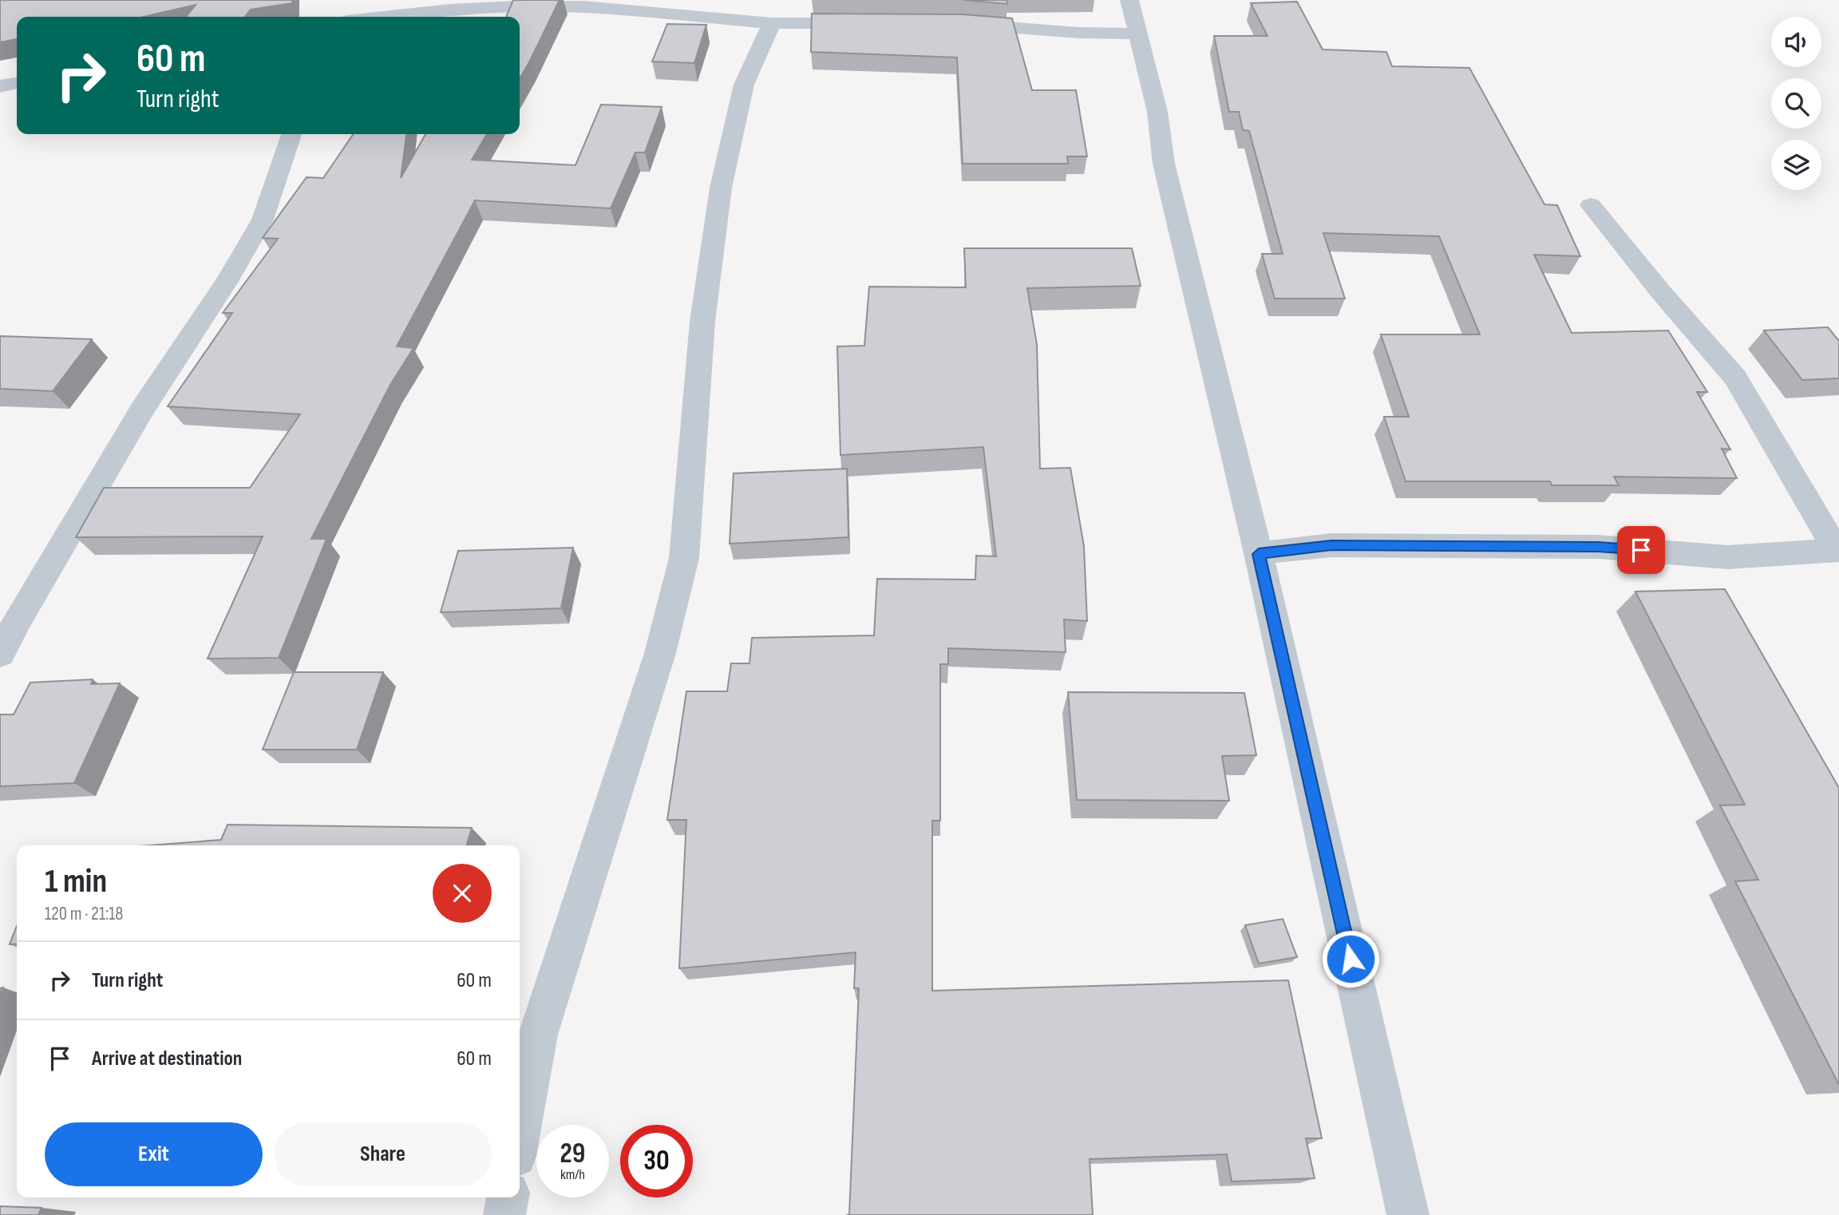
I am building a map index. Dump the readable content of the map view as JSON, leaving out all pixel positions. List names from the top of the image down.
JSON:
{
  "page": {
    "turn": ["60 m", "Turn right"],
    "heading": ["1 min", "120 m · 21:18"],
    "list": [
      {
        "name": "Turn right",
        "value": "60 m"
      },
      {
        "name": "Arrive at destination",
        "value": "60 m"
      }
    ],
    "buttons": ["Exit", "Share"],
    "speed": "29 km/h",
    "limit": "30"
  }
}
